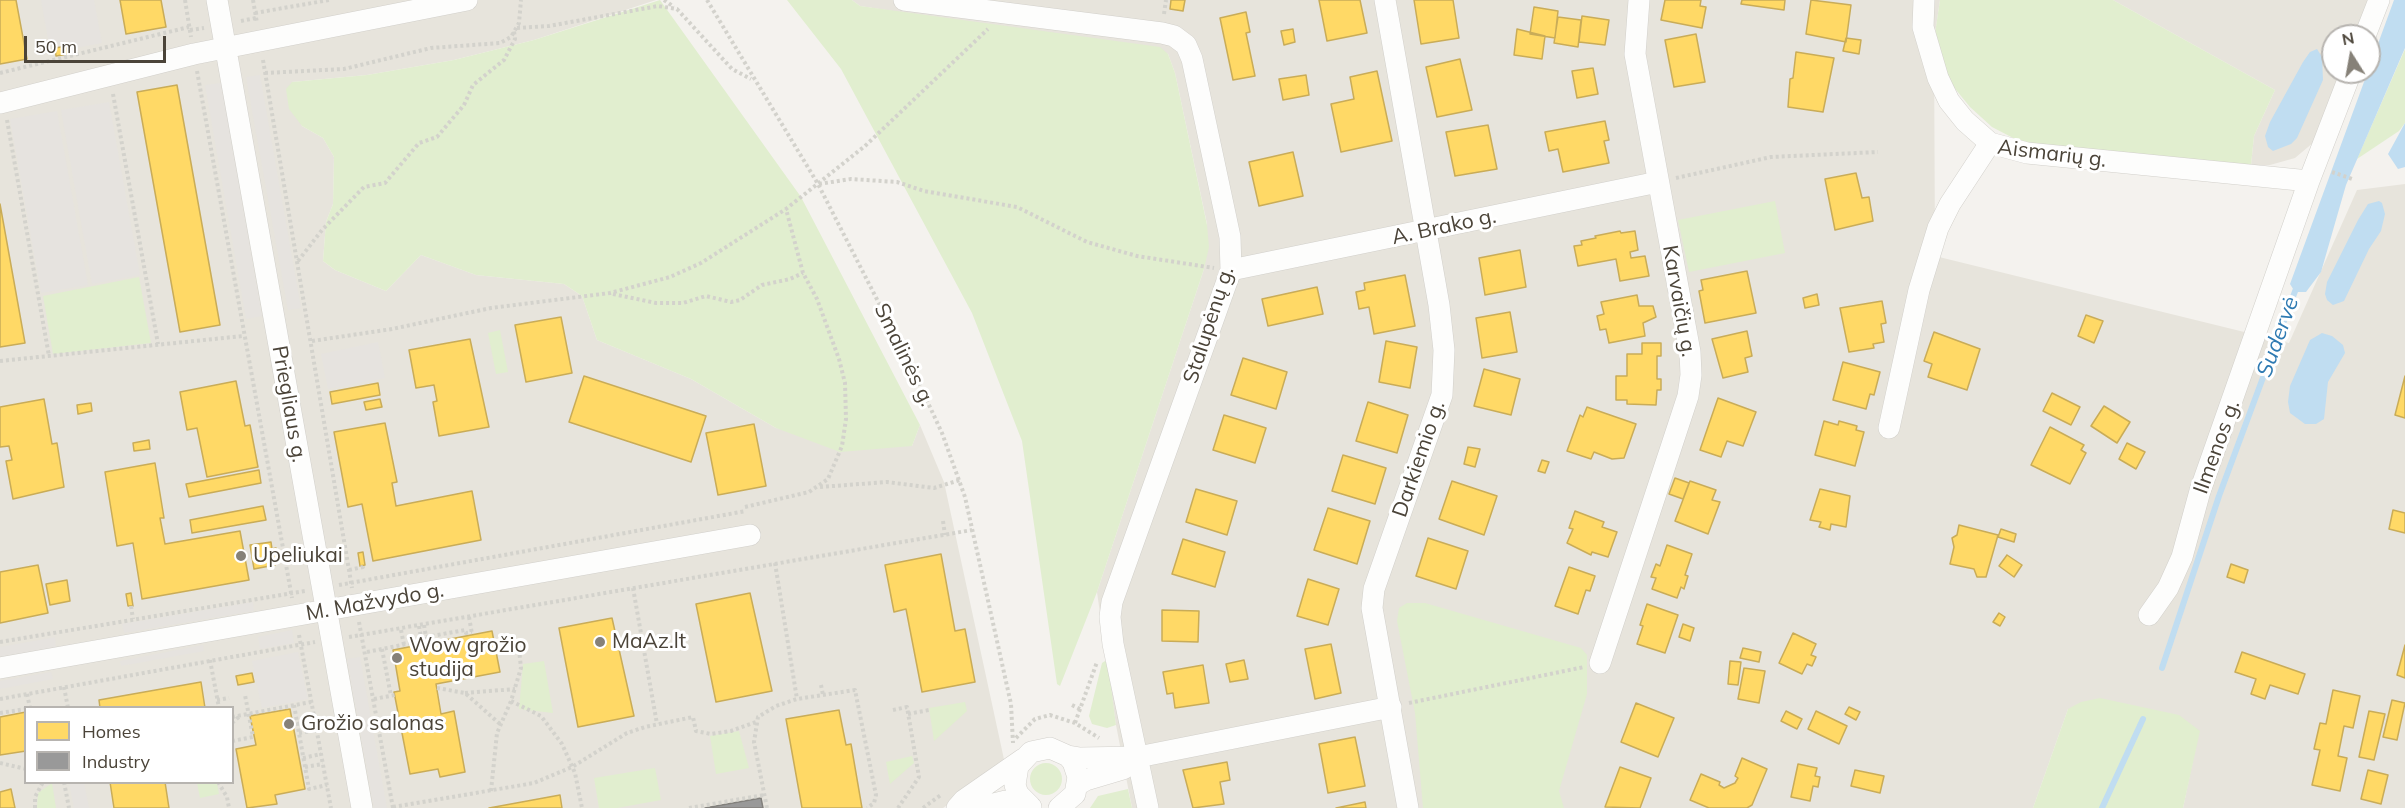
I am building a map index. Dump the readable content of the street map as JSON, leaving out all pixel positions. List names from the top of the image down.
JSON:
{
  "streets": {
    "street": [
      "Aismarių g.",
      "A. Brako g.",
      "Karvaičių g.",
      "Stalupėnų g.",
      "Priegliaus g.",
      "Ilmenos g.",
      "Darkiemio g.",
      "M. Mažvydo g."
    ],
    "path": ["Smalinės g."]
  },
  "crossings": [
    ["Aismarių g.", "Ilmenos g."],
    ["A. Brako g.", "Karvaičių g."],
    ["A. Brako g.", "Stalupėnų g."],
    ["A. Brako g.", "Darkiemio g."],
    ["Priegliaus g.", "M. Mažvydo g."]
  ],
  "water": ["Sudervė"],
  "places": [
    "Upeliukai",
    "MaAz.lt",
    "Wow grožio studija",
    "Grožio salonas"
  ],
  "legend": ["Homes", "Industry"],
  "scale_bar": "50 m",
  "north": "top"
}
